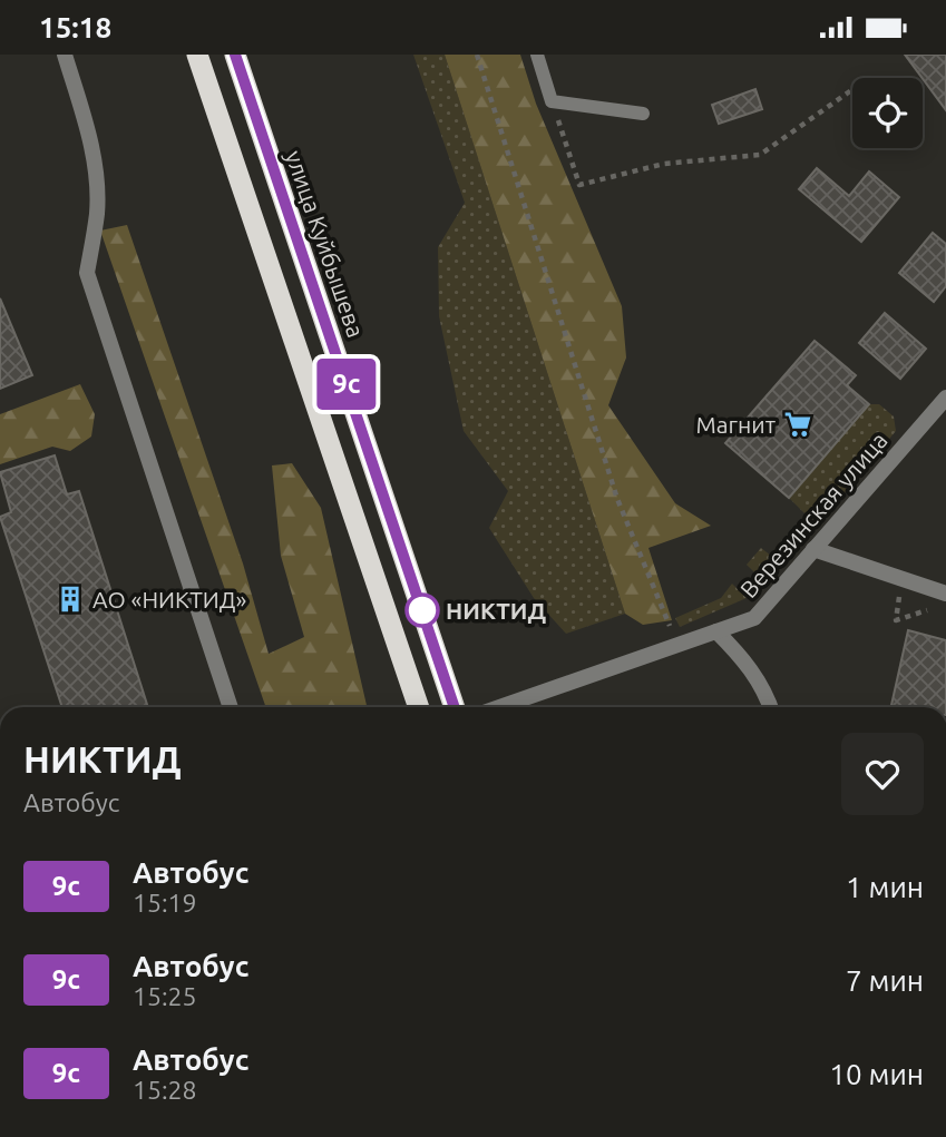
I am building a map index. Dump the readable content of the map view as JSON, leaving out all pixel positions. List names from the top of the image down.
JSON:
{
  "streets": {
    "highway": ["улица Куйбышева"],
    "street": ["Верезинская улица"]
  },
  "places": {
    "supermarket": ["Магнит"],
    "building": ["АО «НИКТИД»"],
    "other": ["НИКТИД"]
  },
  "lines": ["bus line 9с"],
  "page": {
    "status": "15:18",
    "on_map": "9с",
    "heading": ["НИКТИД", "Автобус"],
    "list": [
      {
        "mark": "9с",
        "name": "Автобус",
        "note": "15:19",
        "value": "1 мин"
      },
      {
        "mark": "9с",
        "name": "Автобус",
        "note": "15:25",
        "value": "7 мин"
      },
      {
        "mark": "9с",
        "name": "Автобус",
        "note": "15:28",
        "value": "10 мин"
      }
    ]
  }
}
